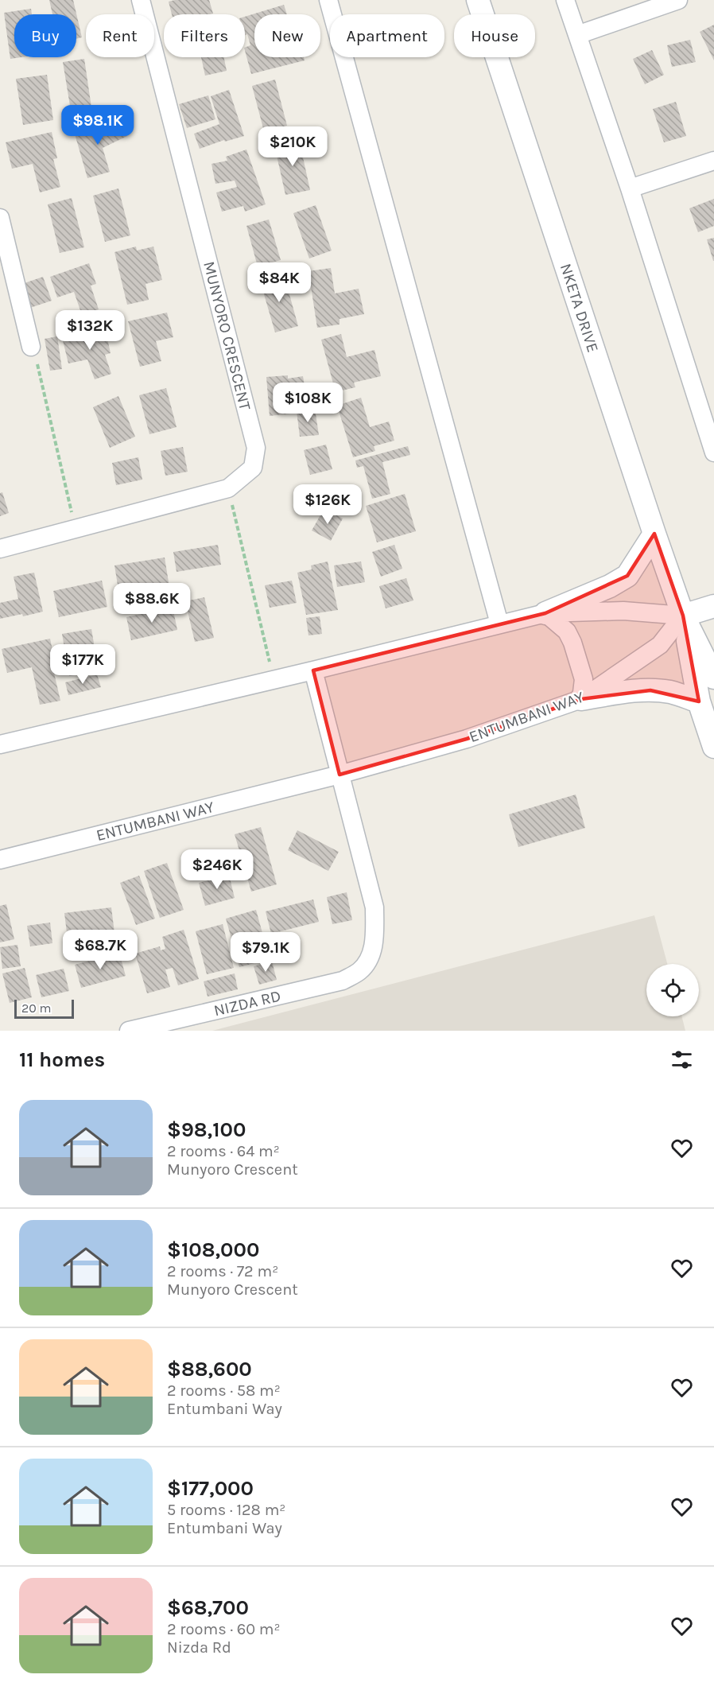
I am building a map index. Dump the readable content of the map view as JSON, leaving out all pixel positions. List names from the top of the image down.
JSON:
{
  "streets": {
    "street": [
      "NKETA DRIVE",
      "MUNYORO CRESCENT",
      "ENTUMBANI WAY",
      "NIZDA RD"
    ]
  },
  "crossings": [
    ["NKETA DRIVE", "ENTUMBANI WAY"],
    ["ENTUMBANI WAY", "NIZDA RD"]
  ],
  "scale_bar": "20 m",
  "page": {
    "chip": [
      "Buy",
      "Rent",
      "Filters",
      "New",
      "Apartment",
      "House"
    ],
    "price": [
      "$98.1K",
      "$210K",
      "$84K",
      "$132K",
      "$108K",
      "$126K",
      "$88.6K",
      "$177K",
      "$246K",
      "$68.7K",
      "$79.1K"
    ],
    "scale": "20 m",
    "heading": "11 homes",
    "list": [
      {
        "name": "$98,100",
        "note": "2 rooms · 64 m² · Munyoro Crescent"
      },
      {
        "name": "$108,000",
        "note": "2 rooms · 72 m² · Munyoro Crescent"
      },
      {
        "name": "$88,600",
        "note": "2 rooms · 58 m² · Entumbani Way"
      },
      {
        "name": "$177,000",
        "note": "5 rooms · 128 m² · Entumbani Way"
      },
      {
        "name": "$68,700",
        "note": "2 rooms · 60 m² · Nizda Rd"
      }
    ]
  }
}
